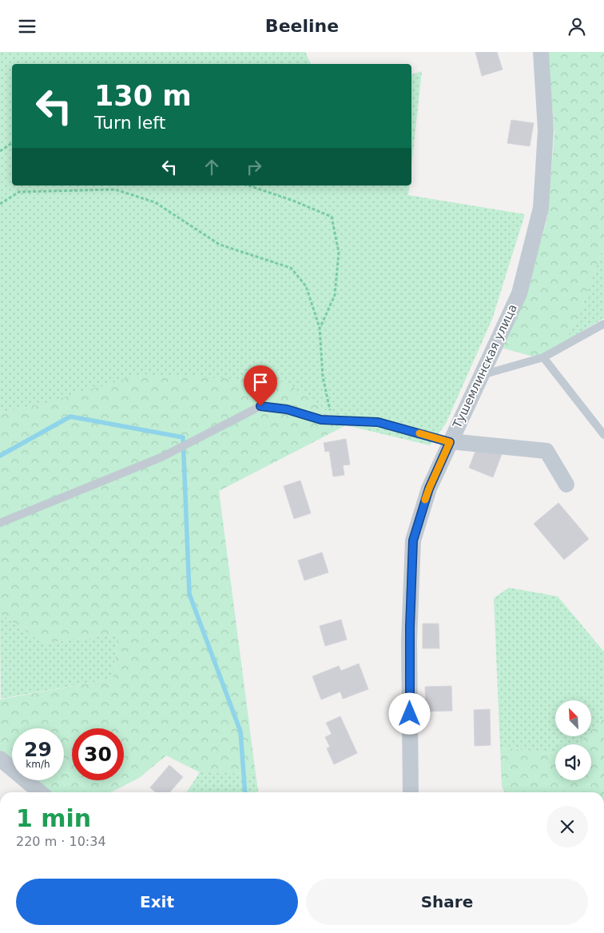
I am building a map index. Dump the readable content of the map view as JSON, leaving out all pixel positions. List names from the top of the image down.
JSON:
{
  "streets": {
    "street": ["Тушемлинская улица"]
  },
  "north": "top left",
  "page": {
    "header": "Beeline",
    "turn": ["130 m", "Turn left"],
    "speed": "29 km/h",
    "limit": "30",
    "heading": ["1 min", "220 m · 10:34"],
    "buttons": ["Exit", "Share"]
  }
}
